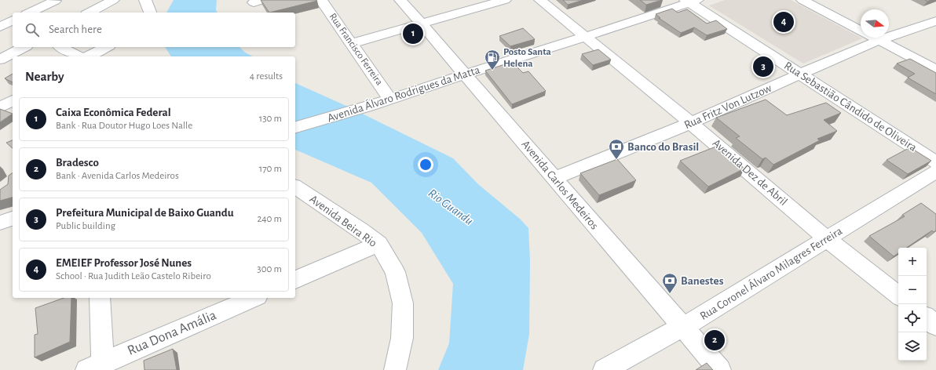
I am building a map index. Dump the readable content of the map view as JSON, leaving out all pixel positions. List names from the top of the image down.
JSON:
{
  "streets": {
    "street": [
      "Rua Francisco Ferreira",
      "Avenida Álvaro Rodrigues da Matta",
      "Rua Fritz Von Lutzow",
      "Rua Sebastião Cândido de Oliveira",
      "Avenida Dez de Abril",
      "Avenida Carlos Medeiros",
      "Avenida Beira Rio",
      "Rua Coronel Álvaro Milagres Ferreira",
      "Rua Dona Amália"
    ]
  },
  "crossings": [
    ["Rua Francisco Ferreira", "Avenida Álvaro Rodrigues da Matta"],
    ["Avenida Álvaro Rodrigues da Matta", "Rua Sebastião Cândido de Oliveira"],
    ["Avenida Álvaro Rodrigues da Matta", "Avenida Dez de Abril"],
    ["Avenida Álvaro Rodrigues da Matta", "Avenida Carlos Medeiros"],
    ["Rua Fritz Von Lutzow", "Rua Sebastião Cândido de Oliveira"],
    ["Rua Fritz Von Lutzow", "Avenida Dez de Abril"],
    ["Rua Fritz Von Lutzow", "Avenida Carlos Medeiros"],
    ["Avenida Dez de Abril", "Rua Coronel Álvaro Milagres Ferreira"],
    ["Avenida Carlos Medeiros", "Rua Coronel Álvaro Milagres Ferreira"]
  ],
  "water": ["Rio Guandu"],
  "places": {
    "fuel station": ["Posto Santa Helena"],
    "bank": ["Banco do Brasil", "Banestes"]
  },
  "north": "right",
  "page": {
    "pins": [
      "4",
      "1",
      "3",
      "2"
    ],
    "search": "Search here",
    "heading": ["Nearby", "4 results"],
    "list": [
      {
        "mark": "1",
        "name": "Caixa Econômica Federal",
        "note": "Bank · Rua Doutor Hugo Loes Nalle",
        "value": "130 m"
      },
      {
        "mark": "2",
        "name": "Bradesco",
        "note": "Bank · Avenida Carlos Medeiros",
        "value": "170 m"
      },
      {
        "mark": "3",
        "name": "Prefeitura Municipal de Baixo Guandu",
        "note": "Public building",
        "value": "240 m"
      },
      {
        "mark": "4",
        "name": "EMEIEF Professor José Nunes",
        "note": "School · Rua Judith Leão Castelo Ribeiro",
        "value": "300 m"
      }
    ],
    "map_buttons": ["+", "−"]
  }
}
